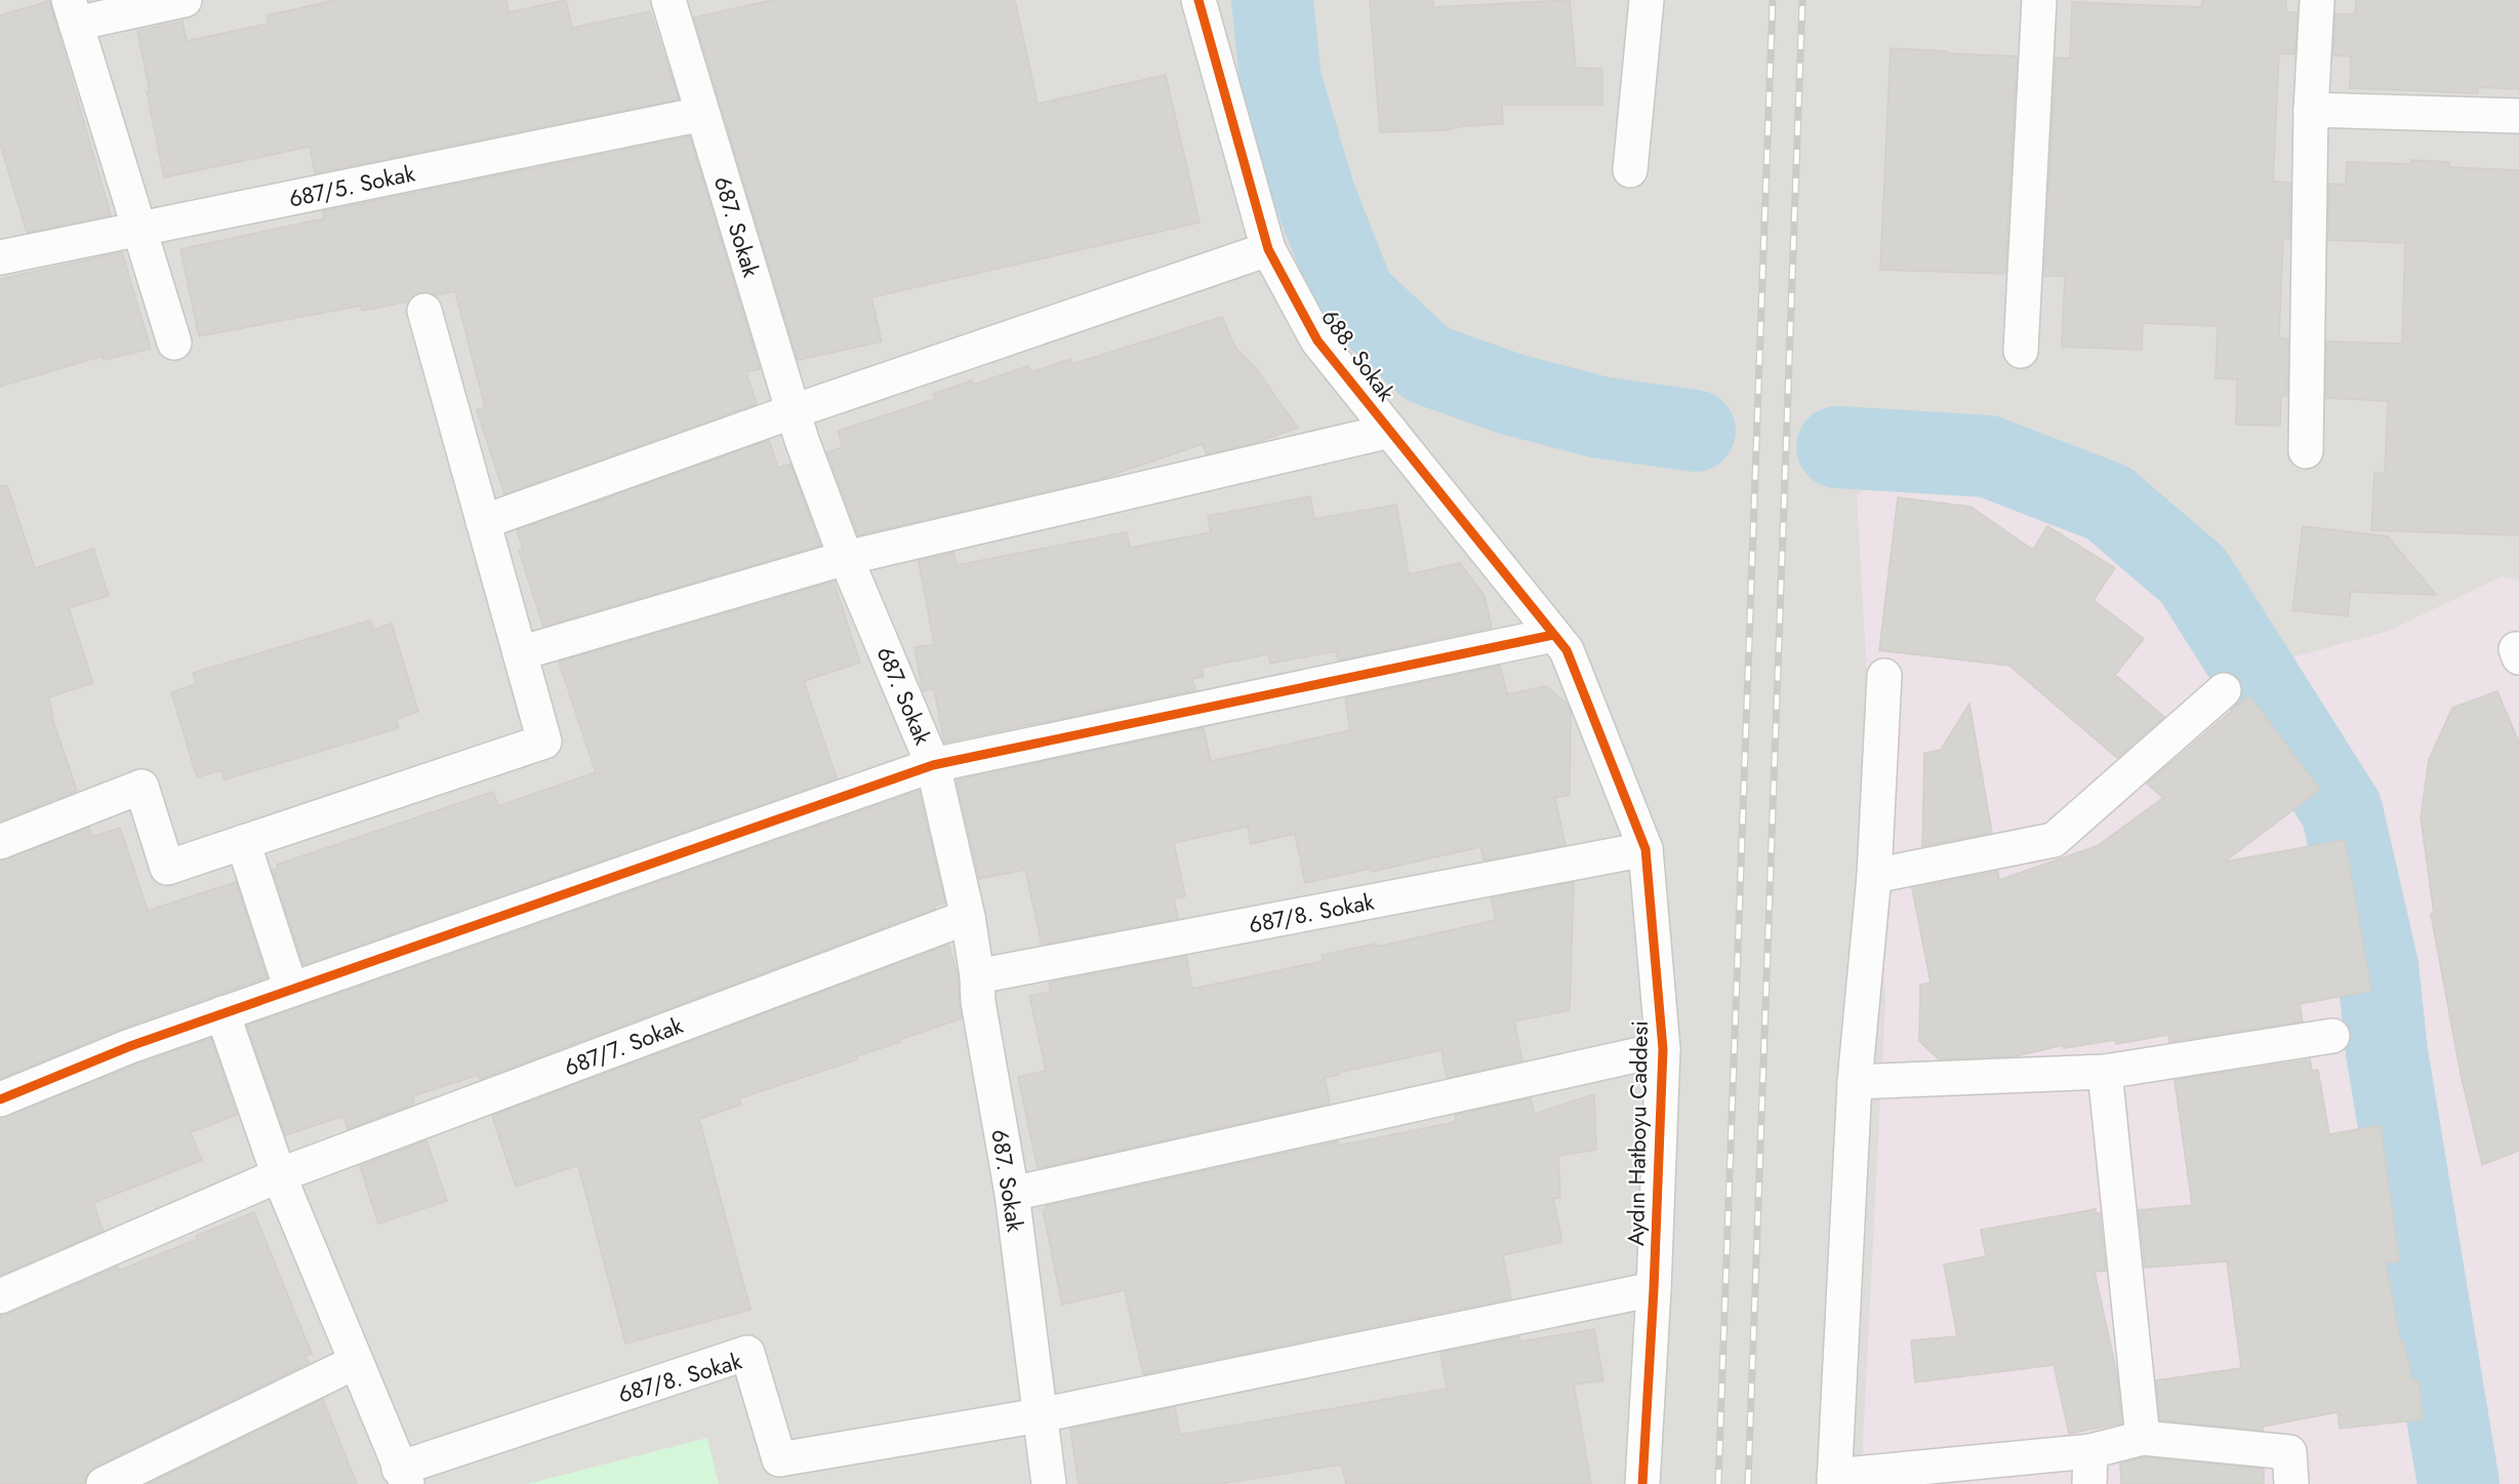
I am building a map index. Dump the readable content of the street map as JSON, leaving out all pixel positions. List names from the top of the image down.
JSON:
{
  "streets": {
    "street": [
      "687/5. Sokak",
      "687. Sokak",
      "688. Sokak",
      "687/8. Sokak",
      "687/7. Sokak",
      "Aydın Hatboyu Caddesi"
    ]
  },
  "crossings": [
    ["687/5. Sokak", "687. Sokak"],
    ["687. Sokak", "687/8. Sokak"],
    ["687. Sokak", "687/7. Sokak"],
    ["688. Sokak", "Aydın Hatboyu Caddesi"],
    ["687/8. Sokak", "Aydın Hatboyu Caddesi"]
  ]
}
